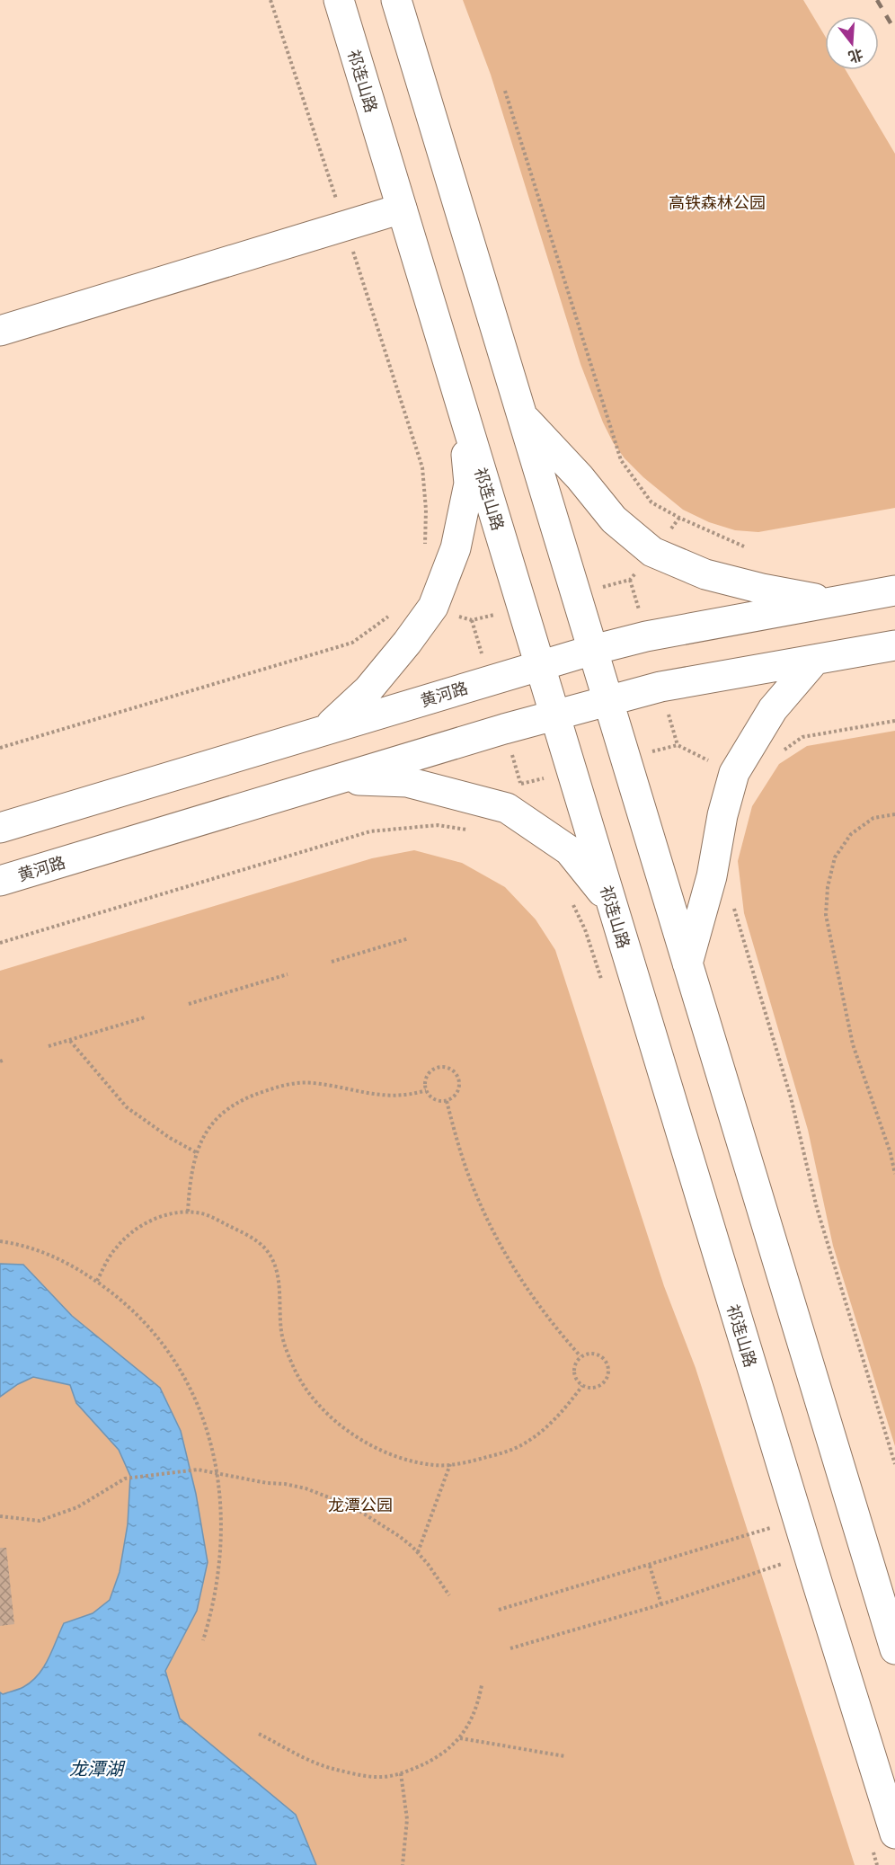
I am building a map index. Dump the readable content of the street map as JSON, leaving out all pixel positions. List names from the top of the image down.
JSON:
{
  "streets": {
    "main road": ["祁连山路", "黄河路"]
  },
  "crossings": [
    ["祁连山路", "黄河路"]
  ],
  "water": ["龙潭湖"],
  "parks": ["高铁森林公园", "龙潭公园"],
  "north": "bottom"
}
